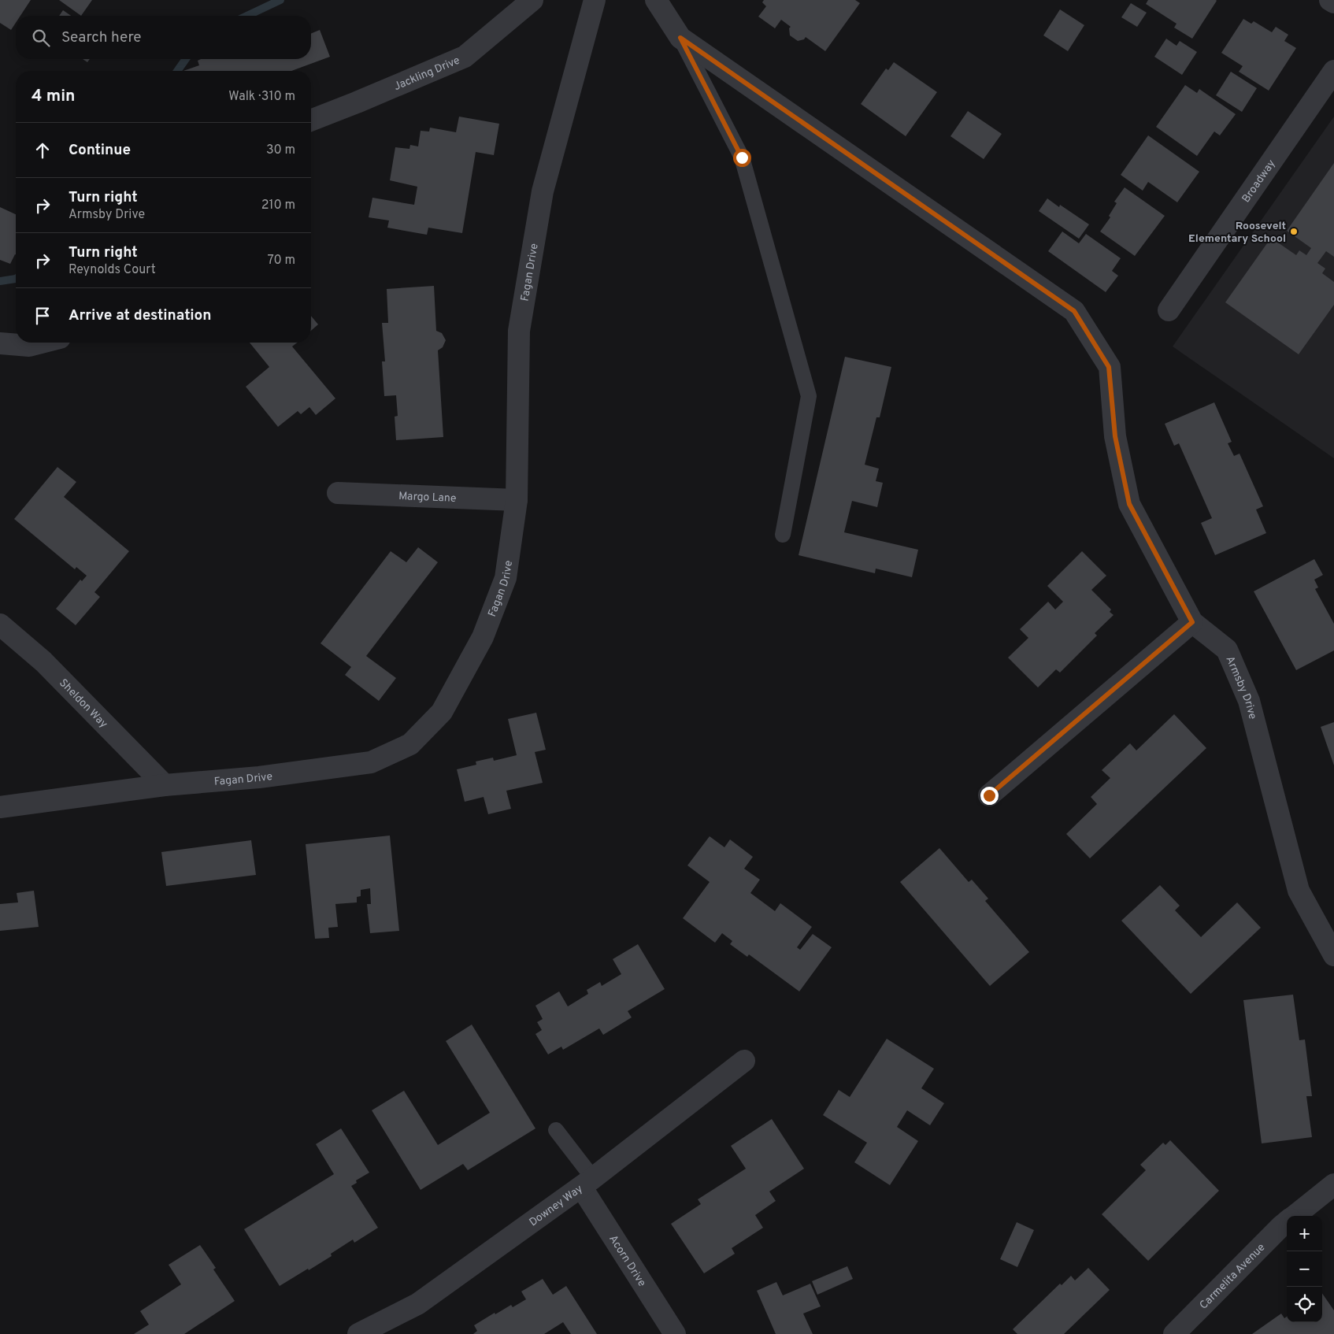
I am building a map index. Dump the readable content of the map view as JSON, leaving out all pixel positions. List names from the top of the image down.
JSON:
{
  "streets": {
    "street": [
      "Jackling Drive",
      "Broadway",
      "Fagan Drive",
      "Margo Lane",
      "Armsby Drive",
      "Sheldon Way",
      "Downey Way",
      "Acorn Drive",
      "Carmelita Avenue"
    ]
  },
  "crossings": [
    ["Fagan Drive", "Margo Lane"],
    ["Fagan Drive", "Sheldon Way"],
    ["Downey Way", "Acorn Drive"]
  ],
  "places": ["Roosevelt Elementary School"],
  "page": {
    "search": "Search here",
    "heading": ["4 min", "Walk · 310 m"],
    "list": [
      ["Continue", "30 m"],
      ["Turn right", "Armsby Drive", "210 m"],
      ["Turn right", "Reynolds Court", "70 m"],
      "Arrive at destination"
    ],
    "map_buttons": ["+", "−"]
  }
}
